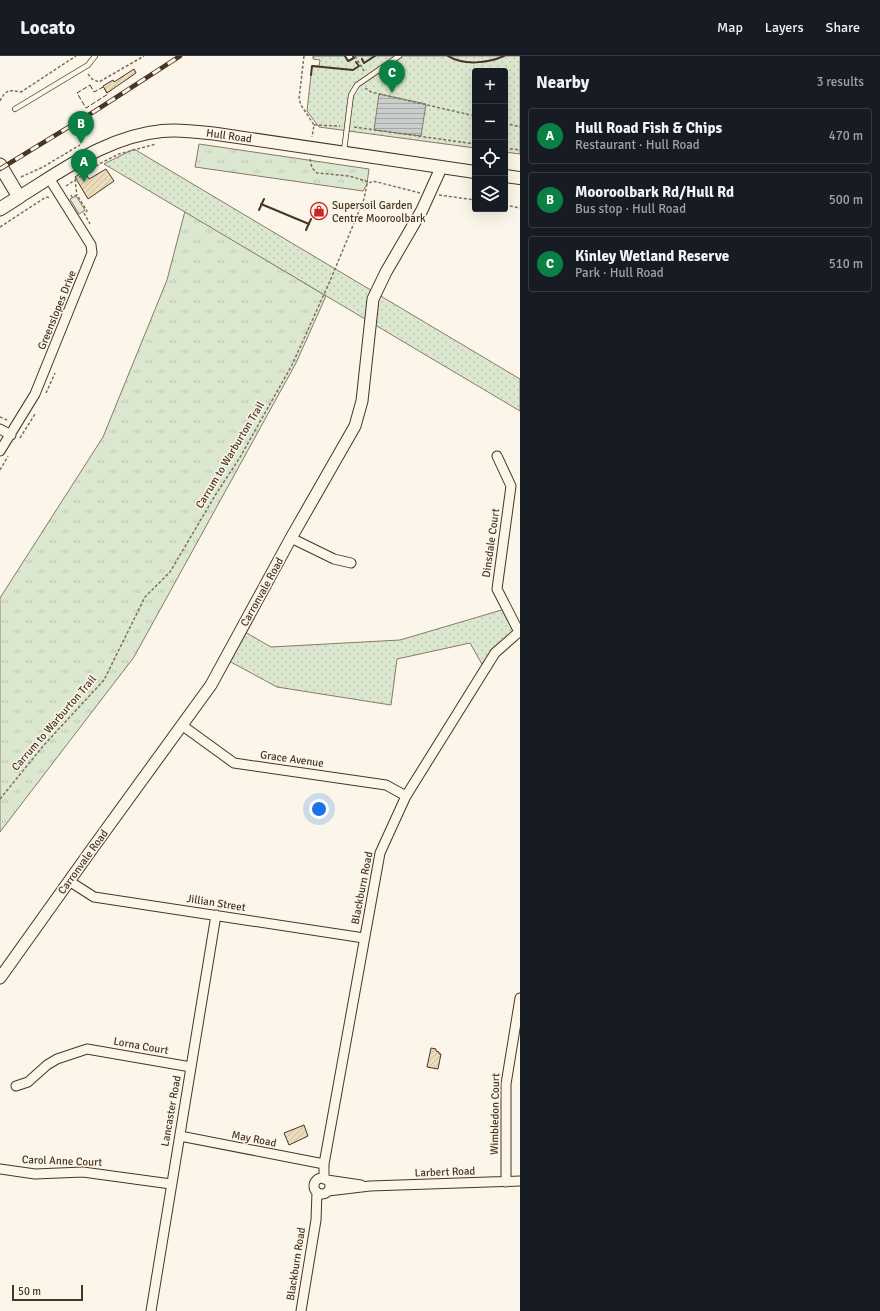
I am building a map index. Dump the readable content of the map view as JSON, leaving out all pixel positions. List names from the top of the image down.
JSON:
{
  "streets": {
    "main road": ["Hull Road"],
    "street": [
      "Greenslopes Drive",
      "Dinsdale Court",
      "Carronvale Road",
      "Grace Avenue",
      "Blackburn Road",
      "Jillian Street",
      "Lorna Court",
      "Lancaster Road",
      "Wimbledon Court",
      "May Road",
      "Carol Anne Court",
      "Larbert Road"
    ],
    "path": ["Carrum to Warburton Trail"]
  },
  "crossings": [
    ["Hull Road", "Greenslopes Drive"],
    ["Hull Road", "Carronvale Road"],
    ["Dinsdale Court", "Blackburn Road"],
    ["Carronvale Road", "Grace Avenue"],
    ["Carronvale Road", "Jillian Street"],
    ["Grace Avenue", "Blackburn Road"],
    ["Blackburn Road", "Jillian Street"],
    ["Blackburn Road", "May Road"],
    ["Blackburn Road", "Larbert Road"],
    ["Jillian Street", "Lancaster Road"],
    ["Lorna Court", "Lancaster Road"],
    ["Lancaster Road", "May Road"],
    ["Lancaster Road", "Carol Anne Court"],
    ["Wimbledon Court", "Larbert Road"]
  ],
  "places": {
    "shop": ["Supersoil Garden Centre Mooroolbark"]
  },
  "scale_bar": "50 m",
  "page": {
    "header": "Locato",
    "nav": ["Map", "Layers", "Share"],
    "heading": ["Nearby", "3 results"],
    "pins": ["C", "B", "A"],
    "map_buttons": ["+", "−"],
    "list": [
      {
        "mark": "A",
        "name": "Hull Road Fish & Chips",
        "note": "Restaurant · Hull Road",
        "value": "470 m"
      },
      {
        "mark": "B",
        "name": "Mooroolbark Rd/Hull Rd",
        "note": "Bus stop · Hull Road",
        "value": "500 m"
      },
      {
        "mark": "C",
        "name": "Kinley Wetland Reserve",
        "note": "Park · Hull Road",
        "value": "510 m"
      }
    ],
    "scale": "50 m"
  }
}
